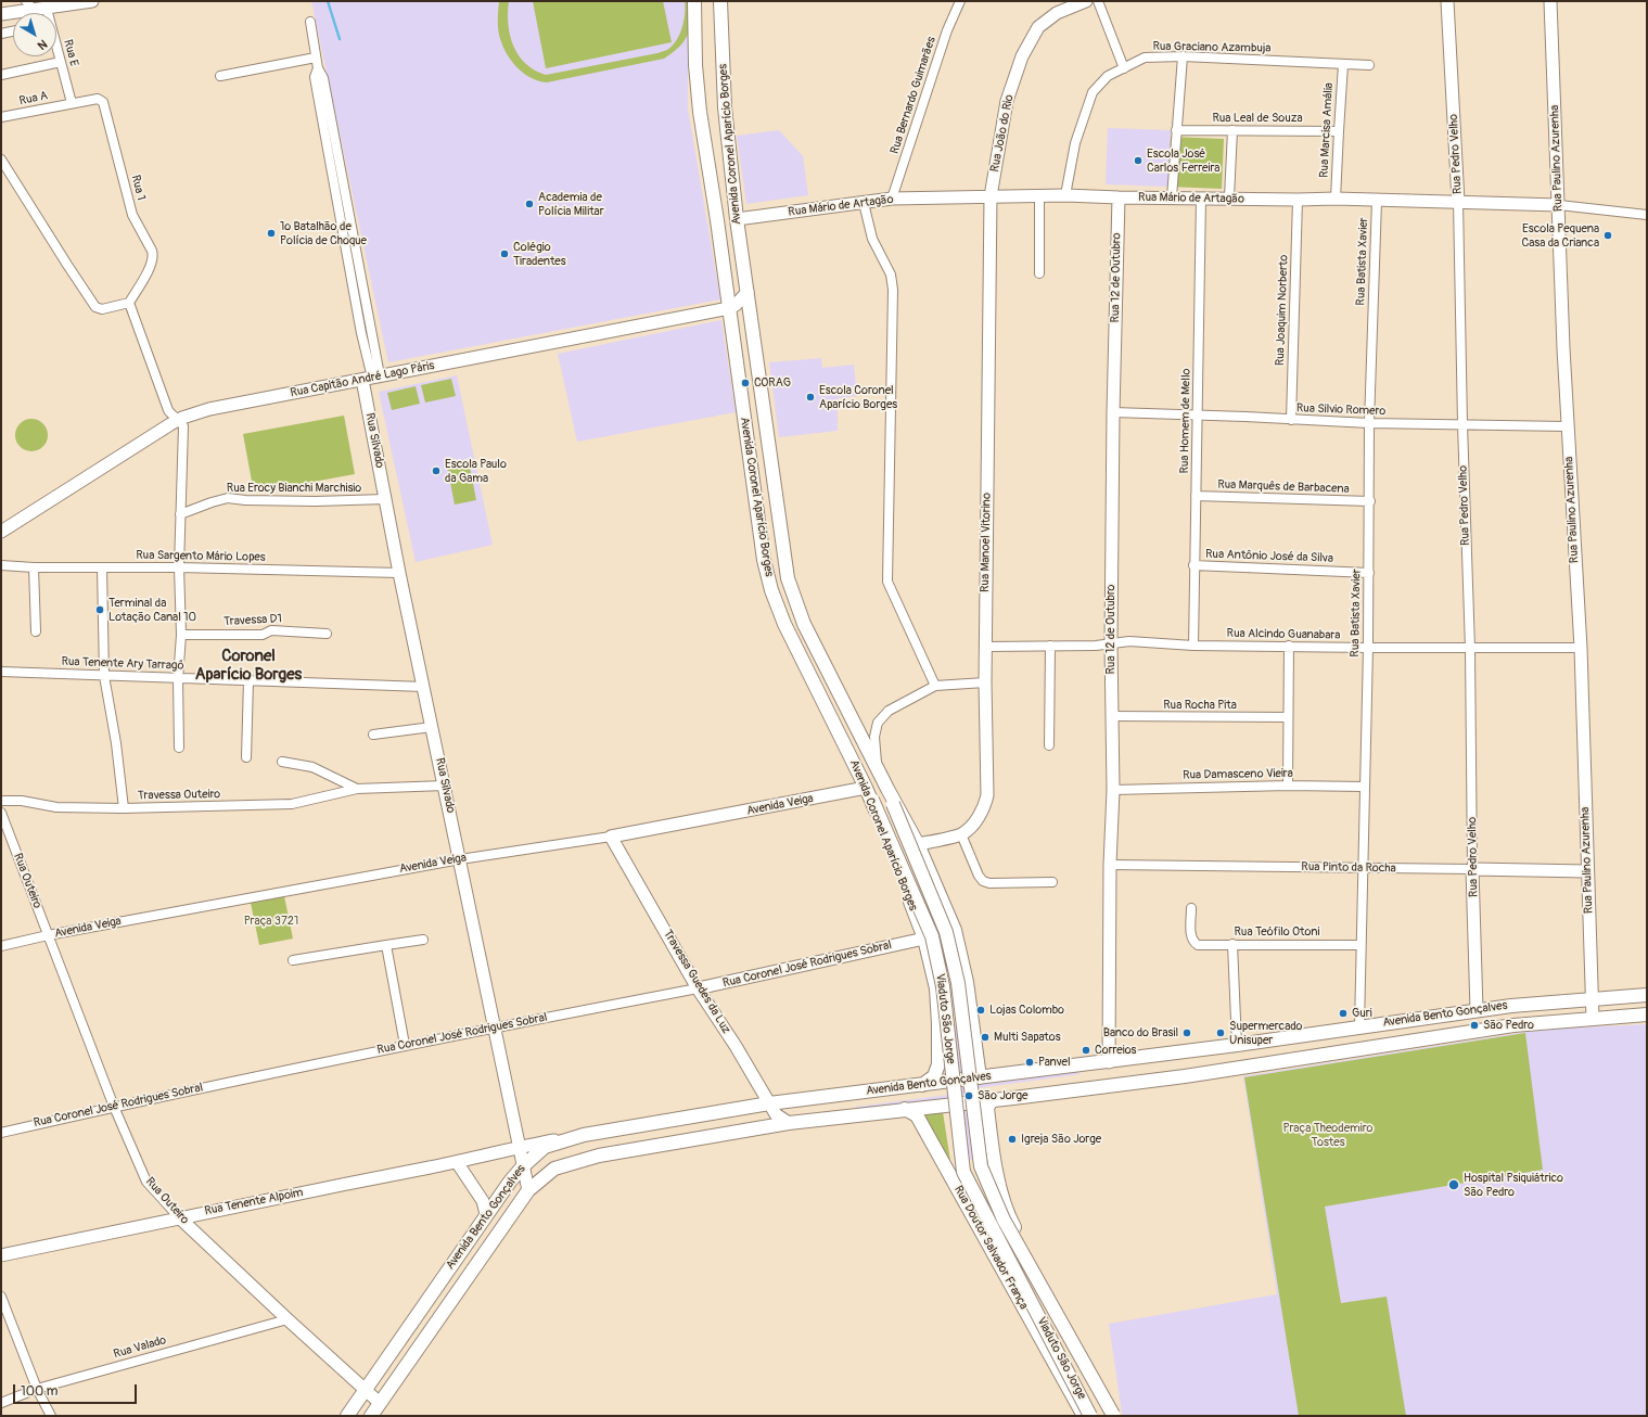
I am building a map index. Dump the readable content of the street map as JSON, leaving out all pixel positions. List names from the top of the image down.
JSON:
{
  "streets": {
    "main road": [
      "Avenida Coronel Aparício Borges",
      "Avenida Bento Gonçalves",
      "Viaduto São Jorge",
      "Rua Doutor Salvador França"
    ],
    "street": [
      "Rua Graciano Azambuja",
      "Rua E",
      "Rua Bernardo Guimarães",
      "Rua A",
      "Rua Leal de Souza",
      "Rua Marcisa Amália",
      "Rua João do Rio",
      "Rua Pedro Velho",
      "Rua Paulino Azurenha",
      "Rua 1",
      "Rua Mário de Artagão",
      "Rua Batista Xavier",
      "Rua 12 de Outubro",
      "Rua Joaquim Norberto",
      "Rua Capitão André Lago Páris",
      "Rua Silvio Romero",
      "Rua Homem de Mello",
      "Rua Silvado",
      "Rua Marquês de Barbacena",
      "Rua Erocy Bianchi Marchisio",
      "Rua Manoel Vitorino",
      "Rua Sargento Mário Lopes",
      "Rua Antônio José da Silva",
      "Travessa D1",
      "Rua Alcindo Guanabara",
      "Rua Tenente Ary Tarragô",
      "Rua Rocha Pita",
      "Rua Damasceno Vieira",
      "Travessa Outeiro",
      "Avenida Veiga",
      "Rua Pinto da Rocha",
      "Rua Outeiro",
      "Rua Teófilo Otoni",
      "Rua Coronel José Rodrigues Sobral",
      "Travessa Guedes da Luz",
      "Rua Tenente Alpoim",
      "Rua Valado"
    ]
  },
  "crossings": [
    ["Rua Graciano Azambuja", "Rua Marcisa Amália"],
    ["Rua Graciano Azambuja", "Rua Mário de Artagão"],
    ["Rua E", "Rua A"],
    ["Rua E", "Rua 1"],
    ["Rua Bernardo Guimarães", "Rua Mário de Artagão"],
    ["Rua A", "Rua 1"],
    ["Rua Leal de Souza", "Rua Marcisa Amália"],
    ["Rua Marcisa Amália", "Rua Mário de Artagão"],
    ["Rua João do Rio", "Rua Mário de Artagão"],
    ["Rua João do Rio", "Rua Manoel Vitorino"],
    ["Avenida Coronel Aparício Borges", "Rua Mário de Artagão"],
    ["Avenida Coronel Aparício Borges", "Rua Capitão André Lago Páris"],
    ["Avenida Coronel Aparício Borges", "Avenida Veiga"],
    ["Avenida Coronel Aparício Borges", "Rua Coronel José Rodrigues Sobral"],
    ["Avenida Coronel Aparício Borges", "Avenida Bento Gonçalves"],
    ["Avenida Coronel Aparício Borges", "Viaduto São Jorge"],
    ["Rua Pedro Velho", "Rua Mário de Artagão"],
    ["Rua Pedro Velho", "Rua Silvio Romero"],
    ["Rua Pedro Velho", "Rua Alcindo Guanabara"],
    ["Rua Pedro Velho", "Rua Pinto da Rocha"],
    ["Rua Pedro Velho", "Avenida Bento Gonçalves"],
    ["Rua Paulino Azurenha", "Rua Mário de Artagão"],
    ["Rua Paulino Azurenha", "Rua Silvio Romero"],
    ["Rua Paulino Azurenha", "Rua Alcindo Guanabara"],
    ["Rua Paulino Azurenha", "Rua Pinto da Rocha"],
    ["Rua Paulino Azurenha", "Avenida Bento Gonçalves"],
    ["Rua Mário de Artagão", "Rua Batista Xavier"],
    ["Rua Mário de Artagão", "Rua 12 de Outubro"],
    ["Rua Mário de Artagão", "Rua Joaquim Norberto"],
    ["Rua Mário de Artagão", "Rua Homem de Mello"],
    ["Rua Mário de Artagão", "Rua Manoel Vitorino"],
    ["Rua Batista Xavier", "Rua Silvio Romero"],
    ["Rua Batista Xavier", "Rua Marquês de Barbacena"],
    ["Rua Batista Xavier", "Rua Antônio José da Silva"],
    ["Rua Batista Xavier", "Rua Alcindo Guanabara"],
    ["Rua Batista Xavier", "Rua Damasceno Vieira"],
    ["Rua Batista Xavier", "Rua Pinto da Rocha"],
    ["Rua Batista Xavier", "Rua Teófilo Otoni"],
    ["Rua Batista Xavier", "Avenida Bento Gonçalves"],
    ["Rua 12 de Outubro", "Rua Silvio Romero"],
    ["Rua 12 de Outubro", "Rua Alcindo Guanabara"],
    ["Rua 12 de Outubro", "Rua Rocha Pita"],
    ["Rua 12 de Outubro", "Rua Damasceno Vieira"],
    ["Rua 12 de Outubro", "Rua Pinto da Rocha"],
    ["Rua 12 de Outubro", "Avenida Bento Gonçalves"],
    ["Rua Joaquim Norberto", "Rua Silvio Romero"],
    ["Rua Capitão André Lago Páris", "Rua Silvado"],
    ["Rua Silvio Romero", "Rua Homem de Mello"],
    ["Rua Homem de Mello", "Rua Marquês de Barbacena"],
    ["Rua Homem de Mello", "Rua Antônio José da Silva"],
    ["Rua Homem de Mello", "Rua Alcindo Guanabara"],
    ["Rua Silvado", "Rua Erocy Bianchi Marchisio"],
    ["Rua Silvado", "Rua Sargento Mário Lopes"],
    ["Rua Silvado", "Rua Tenente Ary Tarragô"],
    ["Rua Silvado", "Travessa Outeiro"],
    ["Rua Silvado", "Avenida Veiga"],
    ["Rua Silvado", "Rua Coronel José Rodrigues Sobral"],
    ["Rua Silvado", "Avenida Bento Gonçalves"],
    ["Rua Silvado", "Rua Tenente Alpoim"],
    ["Rua Manoel Vitorino", "Rua Alcindo Guanabara"],
    ["Avenida Veiga", "Rua Outeiro"],
    ["Avenida Veiga", "Travessa Guedes da Luz"],
    ["Avenida Veiga", "Viaduto São Jorge"],
    ["Rua Outeiro", "Rua Coronel José Rodrigues Sobral"],
    ["Rua Outeiro", "Avenida Bento Gonçalves"],
    ["Rua Outeiro", "Rua Tenente Alpoim"],
    ["Rua Outeiro", "Rua Valado"],
    ["Rua Coronel José Rodrigues Sobral", "Travessa Guedes da Luz"],
    ["Travessa Guedes da Luz", "Avenida Bento Gonçalves"],
    ["Avenida Bento Gonçalves", "Rua Tenente Alpoim"],
    ["Avenida Bento Gonçalves", "Rua Doutor Salvador França"]
  ],
  "districts": ["Coronel Aparício Borges"],
  "parks": ["Praça 3721", "Praça Theodemiro Tostes"],
  "places": [
    "Escola José Carlos Ferreira",
    "Academia de Polícia Militar",
    "1º Batalhão de Polícia de Choque",
    "Escola Pequena Casa da Crianca",
    "Colégio Tiradentes",
    "CORAG",
    "Escola Coronel Aparício Borges",
    "Escola Paulo da Gama",
    "Terminal da Lotação Canal 10",
    "Lojas Colombo",
    "Guri",
    "São Pedro",
    "Banco do Brasil",
    "Supermercado Unisuper",
    "Multi Sapatos",
    "Correios",
    "Panvel",
    "São Jorge",
    "Igreja São Jorge",
    "Hospital Psiquiátrico São Pedro"
  ],
  "scale_bar": "100 m",
  "north": "bottom right"
}
